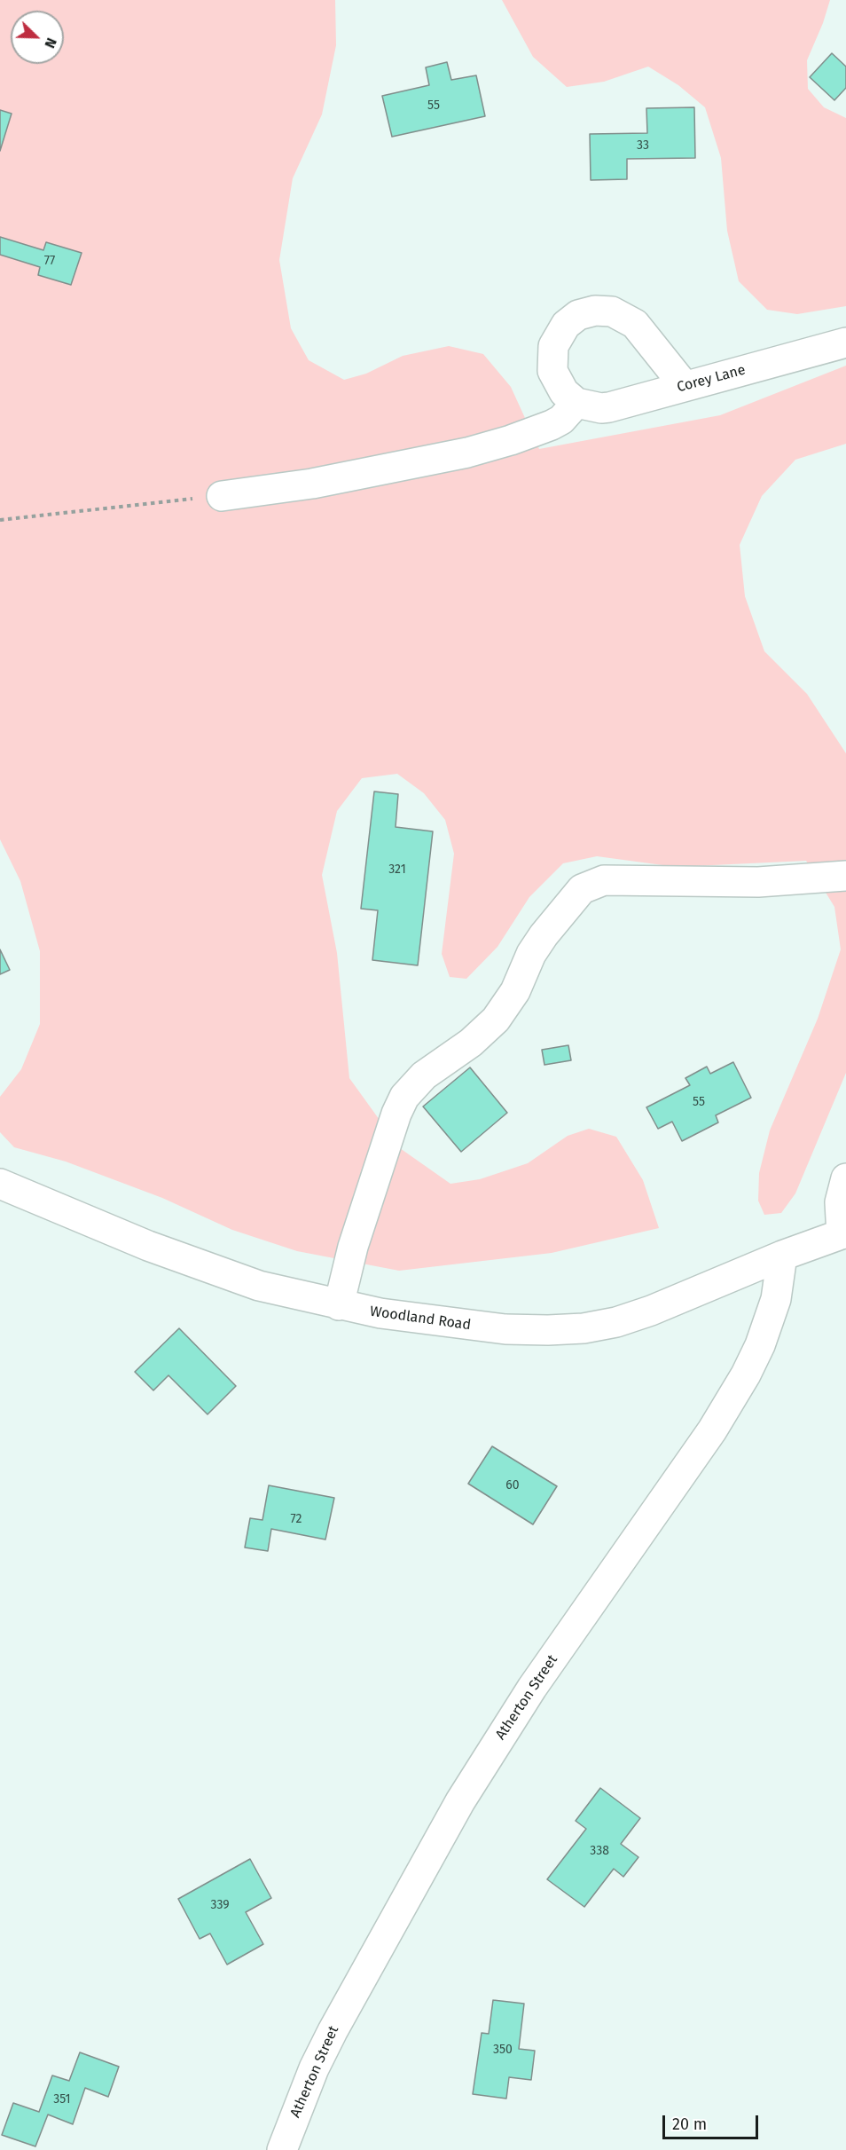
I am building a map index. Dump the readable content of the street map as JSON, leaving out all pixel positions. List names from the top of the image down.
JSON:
{
  "streets": {
    "street": ["Corey Lane", "Woodland Road", "Atherton Street"]
  },
  "crossings": [
    ["Woodland Road", "Atherton Street"]
  ],
  "house_numbers": [
    "55",
    "33",
    "77",
    "321",
    "55",
    "60",
    "72",
    "338",
    "339",
    "350",
    "351"
  ],
  "scale_bar": "20 m",
  "north": "bottom right"
}
